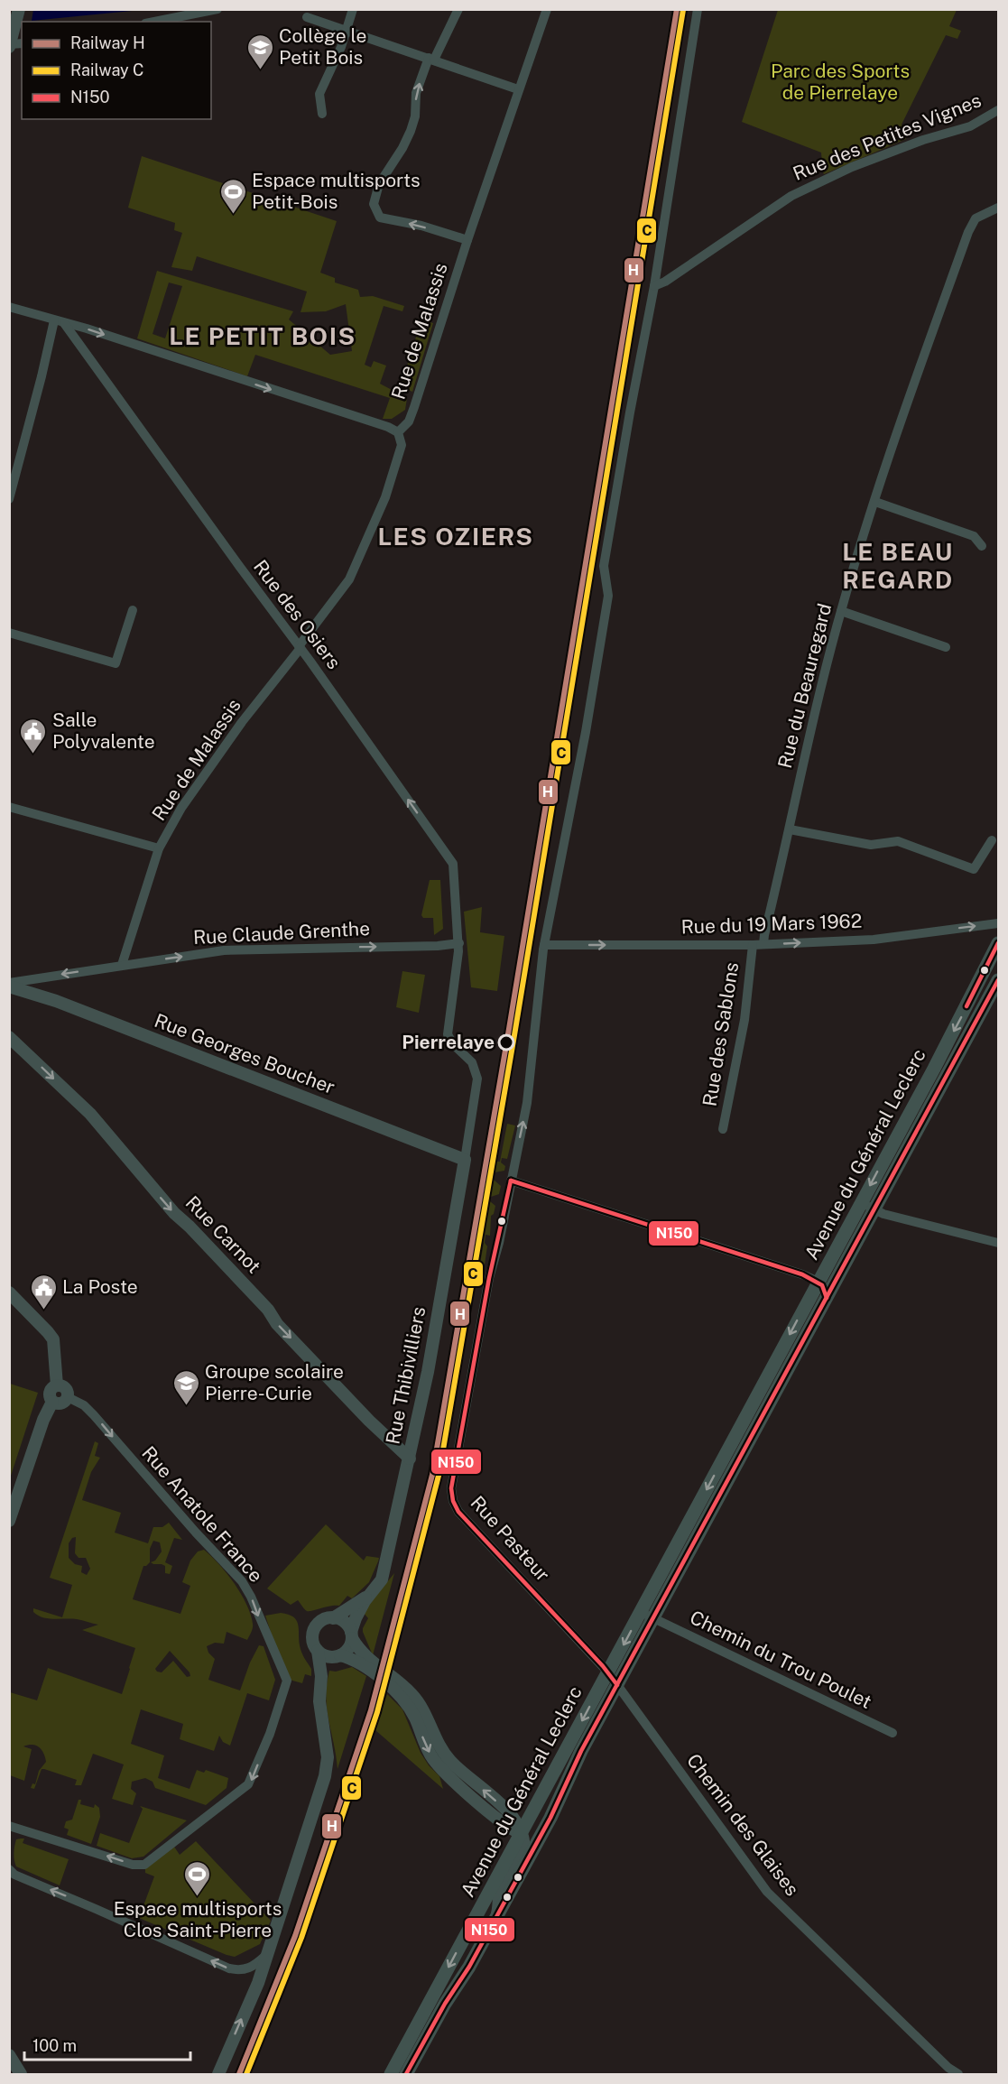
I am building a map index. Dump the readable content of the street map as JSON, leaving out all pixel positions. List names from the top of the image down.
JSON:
{
  "streets": {
    "main road": ["Avenue du Général Leclerc"],
    "street": [
      "Rue des Petites Vignes",
      "Rue de Malassis",
      "Rue des Osiers",
      "Rue du Beauregard",
      "Rue du 19 Mars 1962",
      "Rue Claude Grenthe",
      "Rue des Sablons",
      "Rue Georges Boucher",
      "Rue Carnot",
      "Rue Thibivilliers",
      "Rue Anatole France",
      "Rue Pasteur",
      "Chemin du Trou Poulet",
      "Chemin des Glaises"
    ]
  },
  "crossings": [
    ["Rue de Malassis", "Rue des Osiers"],
    ["Rue de Malassis", "Rue Claude Grenthe"],
    ["Rue des Osiers", "Rue Claude Grenthe"],
    ["Rue des Osiers", "Rue Georges Boucher"],
    ["Rue des Osiers", "Rue Thibivilliers"],
    ["Rue du Beauregard", "Rue du 19 Mars 1962"],
    ["Rue du 19 Mars 1962", "Rue des Sablons"],
    ["Rue Claude Grenthe", "Rue Georges Boucher"],
    ["Rue Georges Boucher", "Rue Thibivilliers"],
    ["Avenue du Général Leclerc", "Rue Pasteur"],
    ["Avenue du Général Leclerc", "Chemin du Trou Poulet"],
    ["Avenue du Général Leclerc", "Chemin des Glaises"],
    ["Rue Carnot", "Rue Thibivilliers"],
    ["Rue Pasteur", "Chemin des Glaises"]
  ],
  "one_way": ["Rue du 19 Mars 1962", "Rue Carnot"],
  "districts": ["LE PETIT BOIS", "LES OZIERS", "LE BEAU REGARD"],
  "parks": ["Parc des Sports de Pierrelaye"],
  "places": {
    "school or university": ["Collège le Petit Bois", "Groupe scolaire Pierre-Curie"],
    "sports": ["Espace multisports Petit-Bois", "Espace multisports Clos Saint-Pierre"],
    "public building": ["Salle Polyvalente", "La Poste"],
    "other": ["Pierrelaye"]
  },
  "lines": ["rail line H", "rail line C", "transit line N150"],
  "legend": ["Railway H", "Railway C", "N150"],
  "scale_bar": "100 m"
}
